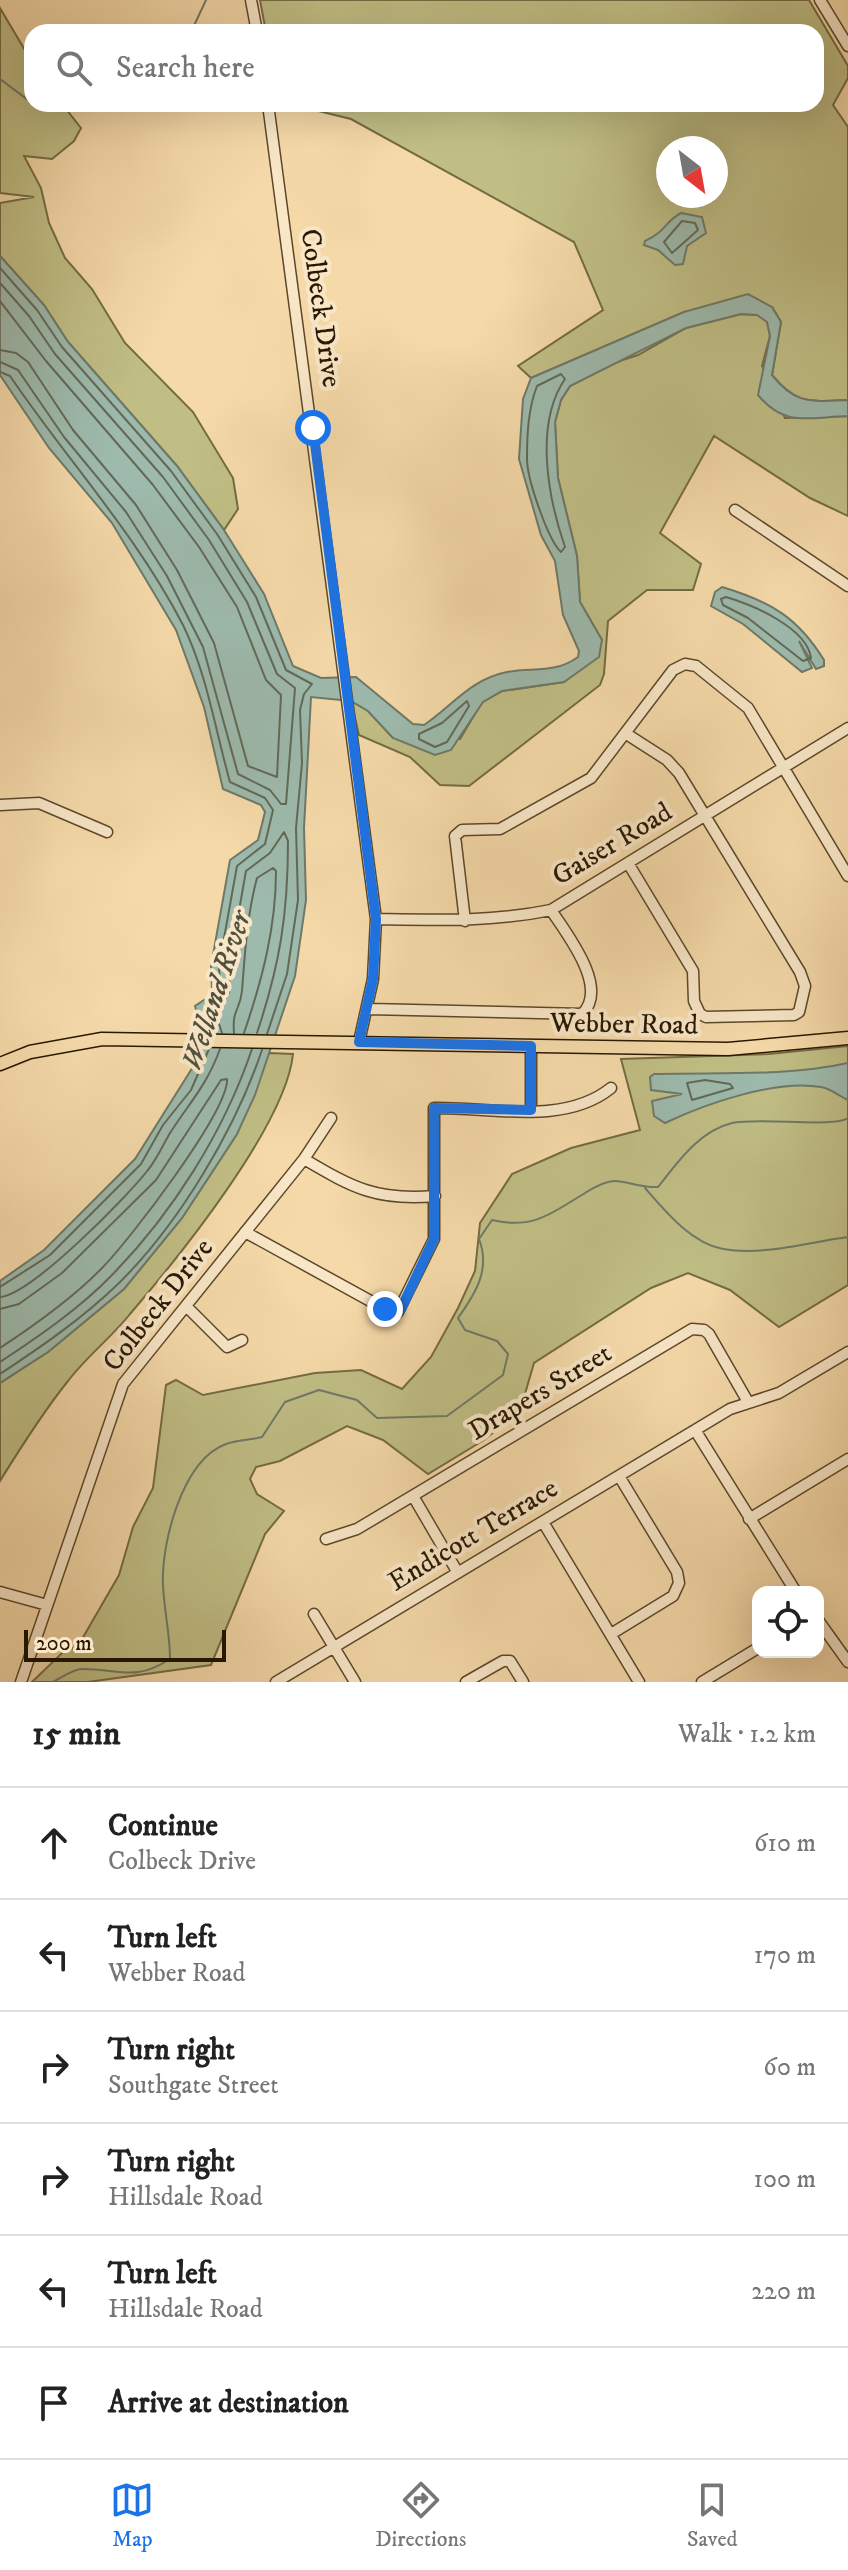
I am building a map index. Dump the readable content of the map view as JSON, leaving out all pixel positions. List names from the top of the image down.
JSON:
{
  "streets": {
    "main road": ["Webber Road"],
    "street": [
      "Colbeck Drive",
      "Gaiser Road",
      "Drapers Street",
      "Endicott Terrace"
    ]
  },
  "crossings": [
    ["Colbeck Drive", "Gaiser Road"],
    ["Colbeck Drive", "Webber Road"],
    ["Drapers Street", "Endicott Terrace"]
  ],
  "water": ["Welland River"],
  "scale_bar": "200 m",
  "north": "bottom right",
  "page": {
    "search": "Search here",
    "scale": "200 m",
    "heading": ["15 min", "Walk · 1.2 km"],
    "list": [
      ["Continue", "Colbeck Drive", "610 m"],
      ["Turn left", "Webber Road", "170 m"],
      ["Turn right", "Southgate Street", "60 m"],
      ["Turn right", "Hillsdale Road", "100 m"],
      ["Turn left", "Hillsdale Road", "220 m"],
      "Arrive at destination"
    ],
    "nav": ["Map", "Directions", "Saved"]
  }
}
